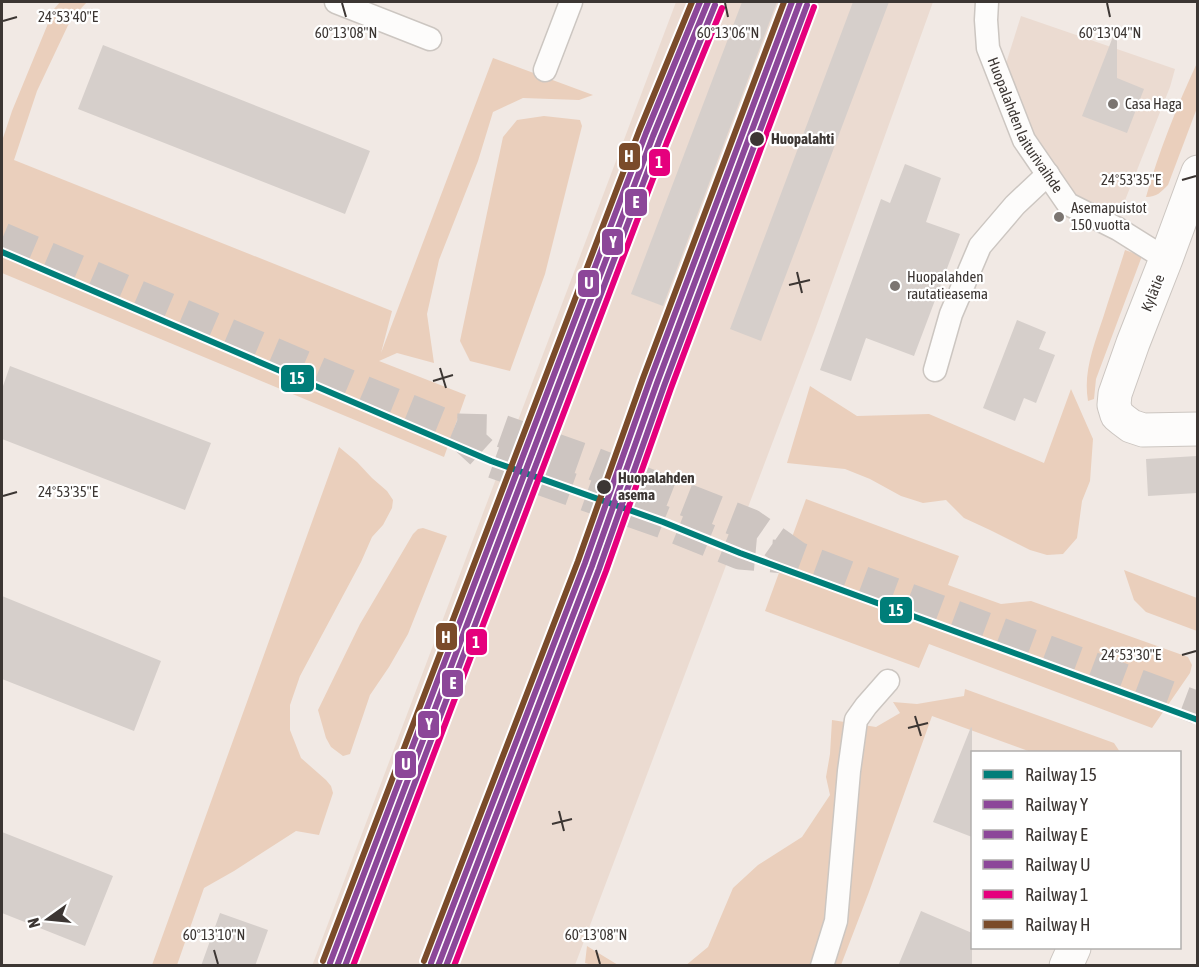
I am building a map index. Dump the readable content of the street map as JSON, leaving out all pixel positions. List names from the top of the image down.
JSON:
{
  "streets": {
    "street": ["Kylätie"],
    "lane": ["Huopalahden laiturivaihde"]
  },
  "crossings": [
    ["Huopalahden laiturivaihde", "Kylätie"]
  ],
  "places": [
    "Casa Haga",
    "Huopalahti",
    "Asemapuistot 150 vuotta",
    "Huopalahden rautatieasema",
    "Huopalahden asema"
  ],
  "lines": [
    "rail line Y",
    "rail line U",
    "rail line H",
    "rail line E",
    "rail line 1",
    "rail line 15"
  ],
  "legend": [
    "Railway 15",
    "Railway Y",
    "Railway E",
    "Railway U",
    "Railway 1",
    "Railway H"
  ],
  "north": "left",
  "coordinates": [
    "24°53'40\"E",
    "60°13'08\"N",
    "60°13'06\"N",
    "60°13'04\"N",
    "24°53'35\"E",
    "24°53'30\"E",
    "60°13'10\"N"
  ]
}
